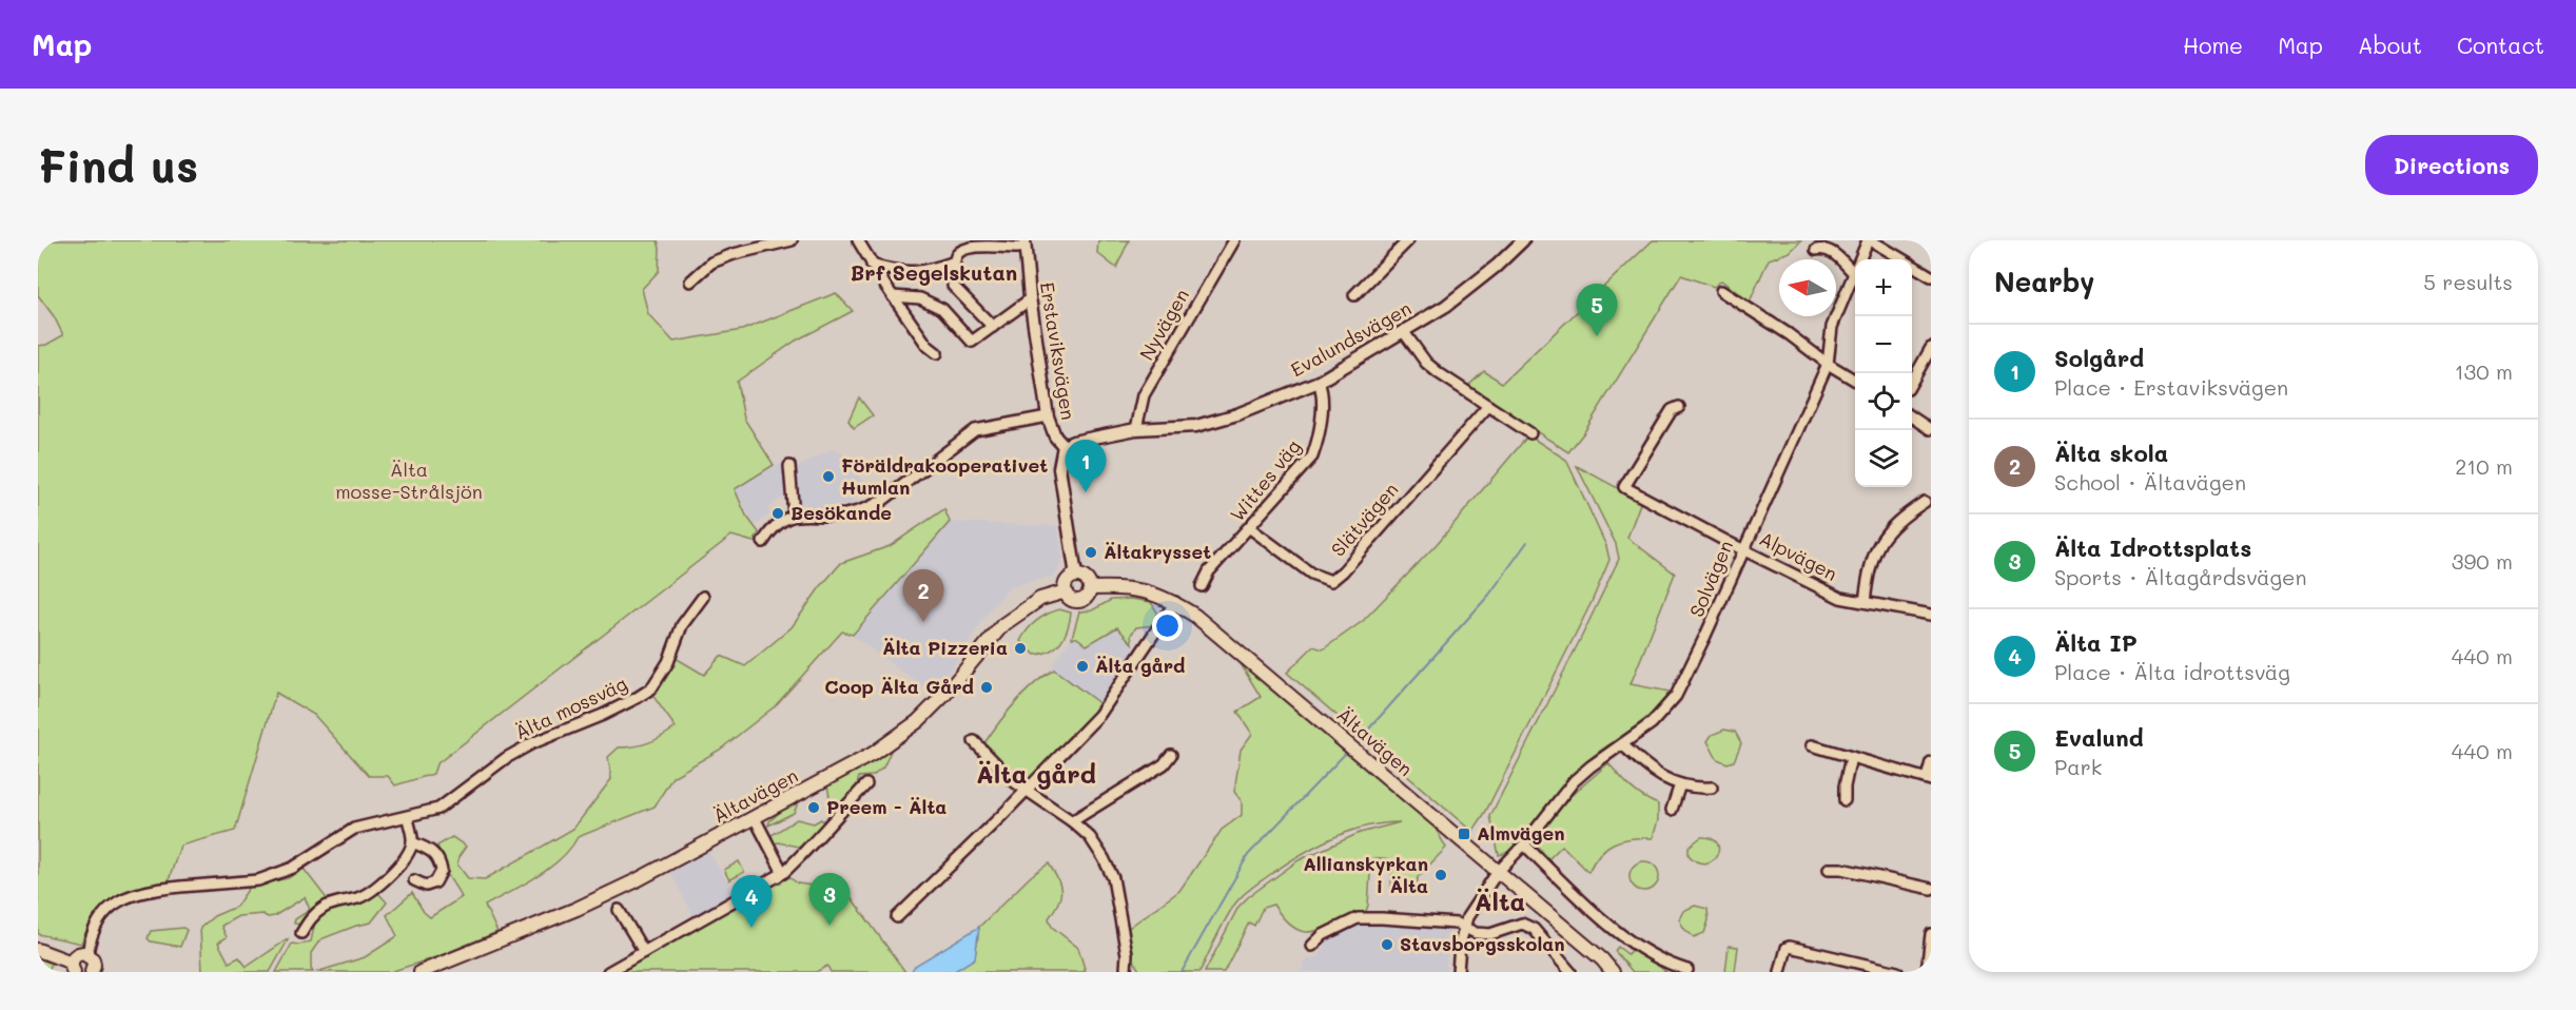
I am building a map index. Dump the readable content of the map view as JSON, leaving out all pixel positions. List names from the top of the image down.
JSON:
{
  "streets": {
    "main road": ["Ältavägen"],
    "street": [
      "Nyvägen",
      "Evalundsvägen",
      "Erstaviksvägen",
      "Wittes väg",
      "Slätvägen",
      "Alpvägen",
      "Solvägen",
      "Älta mossväg"
    ]
  },
  "crossings": [
    ["Nyvägen", "Evalundsvägen"],
    ["Evalundsvägen", "Erstaviksvägen"],
    ["Evalundsvägen", "Wittes väg"],
    ["Erstaviksvägen", "Ältavägen"],
    ["Wittes väg", "Slätvägen"],
    ["Alpvägen", "Solvägen"],
    ["Solvägen", "Ältavägen"]
  ],
  "districts": ["Brf Segelskutan", "Älta gård", "Älta"],
  "parks": ["Älta mosse-Strålsjön"],
  "places": {
    "other": [
      "Föräldrakooperativet Humlan",
      "Besökande",
      "Ältakrysset",
      "Älta Pizzeria",
      "Älta gård",
      "Coop Älta Gård",
      "Preem - Älta",
      "Allianskyrkan i Älta",
      "Stavsborgsskolan"
    ],
    "transit": ["Almvägen"]
  },
  "north": "left",
  "page": {
    "header": "Map",
    "nav": [
      "Home",
      "Map",
      "About",
      "Contact"
    ],
    "buttons": "Directions",
    "title": "Find us",
    "heading": ["Nearby", "5 results"],
    "map_buttons": ["+", "−"],
    "pins": [
      "5",
      "1",
      "2",
      "3",
      "4"
    ],
    "list": [
      {
        "mark": "1",
        "name": "Solgård",
        "note": "Place · Erstaviksvägen",
        "value": "130 m"
      },
      {
        "mark": "2",
        "name": "Älta skola",
        "note": "School · Ältavägen",
        "value": "210 m"
      },
      {
        "mark": "3",
        "name": "Älta Idrottsplats",
        "note": "Sports · Ältagårdsvägen",
        "value": "390 m"
      },
      {
        "mark": "4",
        "name": "Älta IP",
        "note": "Place · Älta idrottsväg",
        "value": "440 m"
      },
      {
        "mark": "5",
        "name": "Evalund",
        "note": "Park",
        "value": "440 m"
      }
    ]
  }
}
